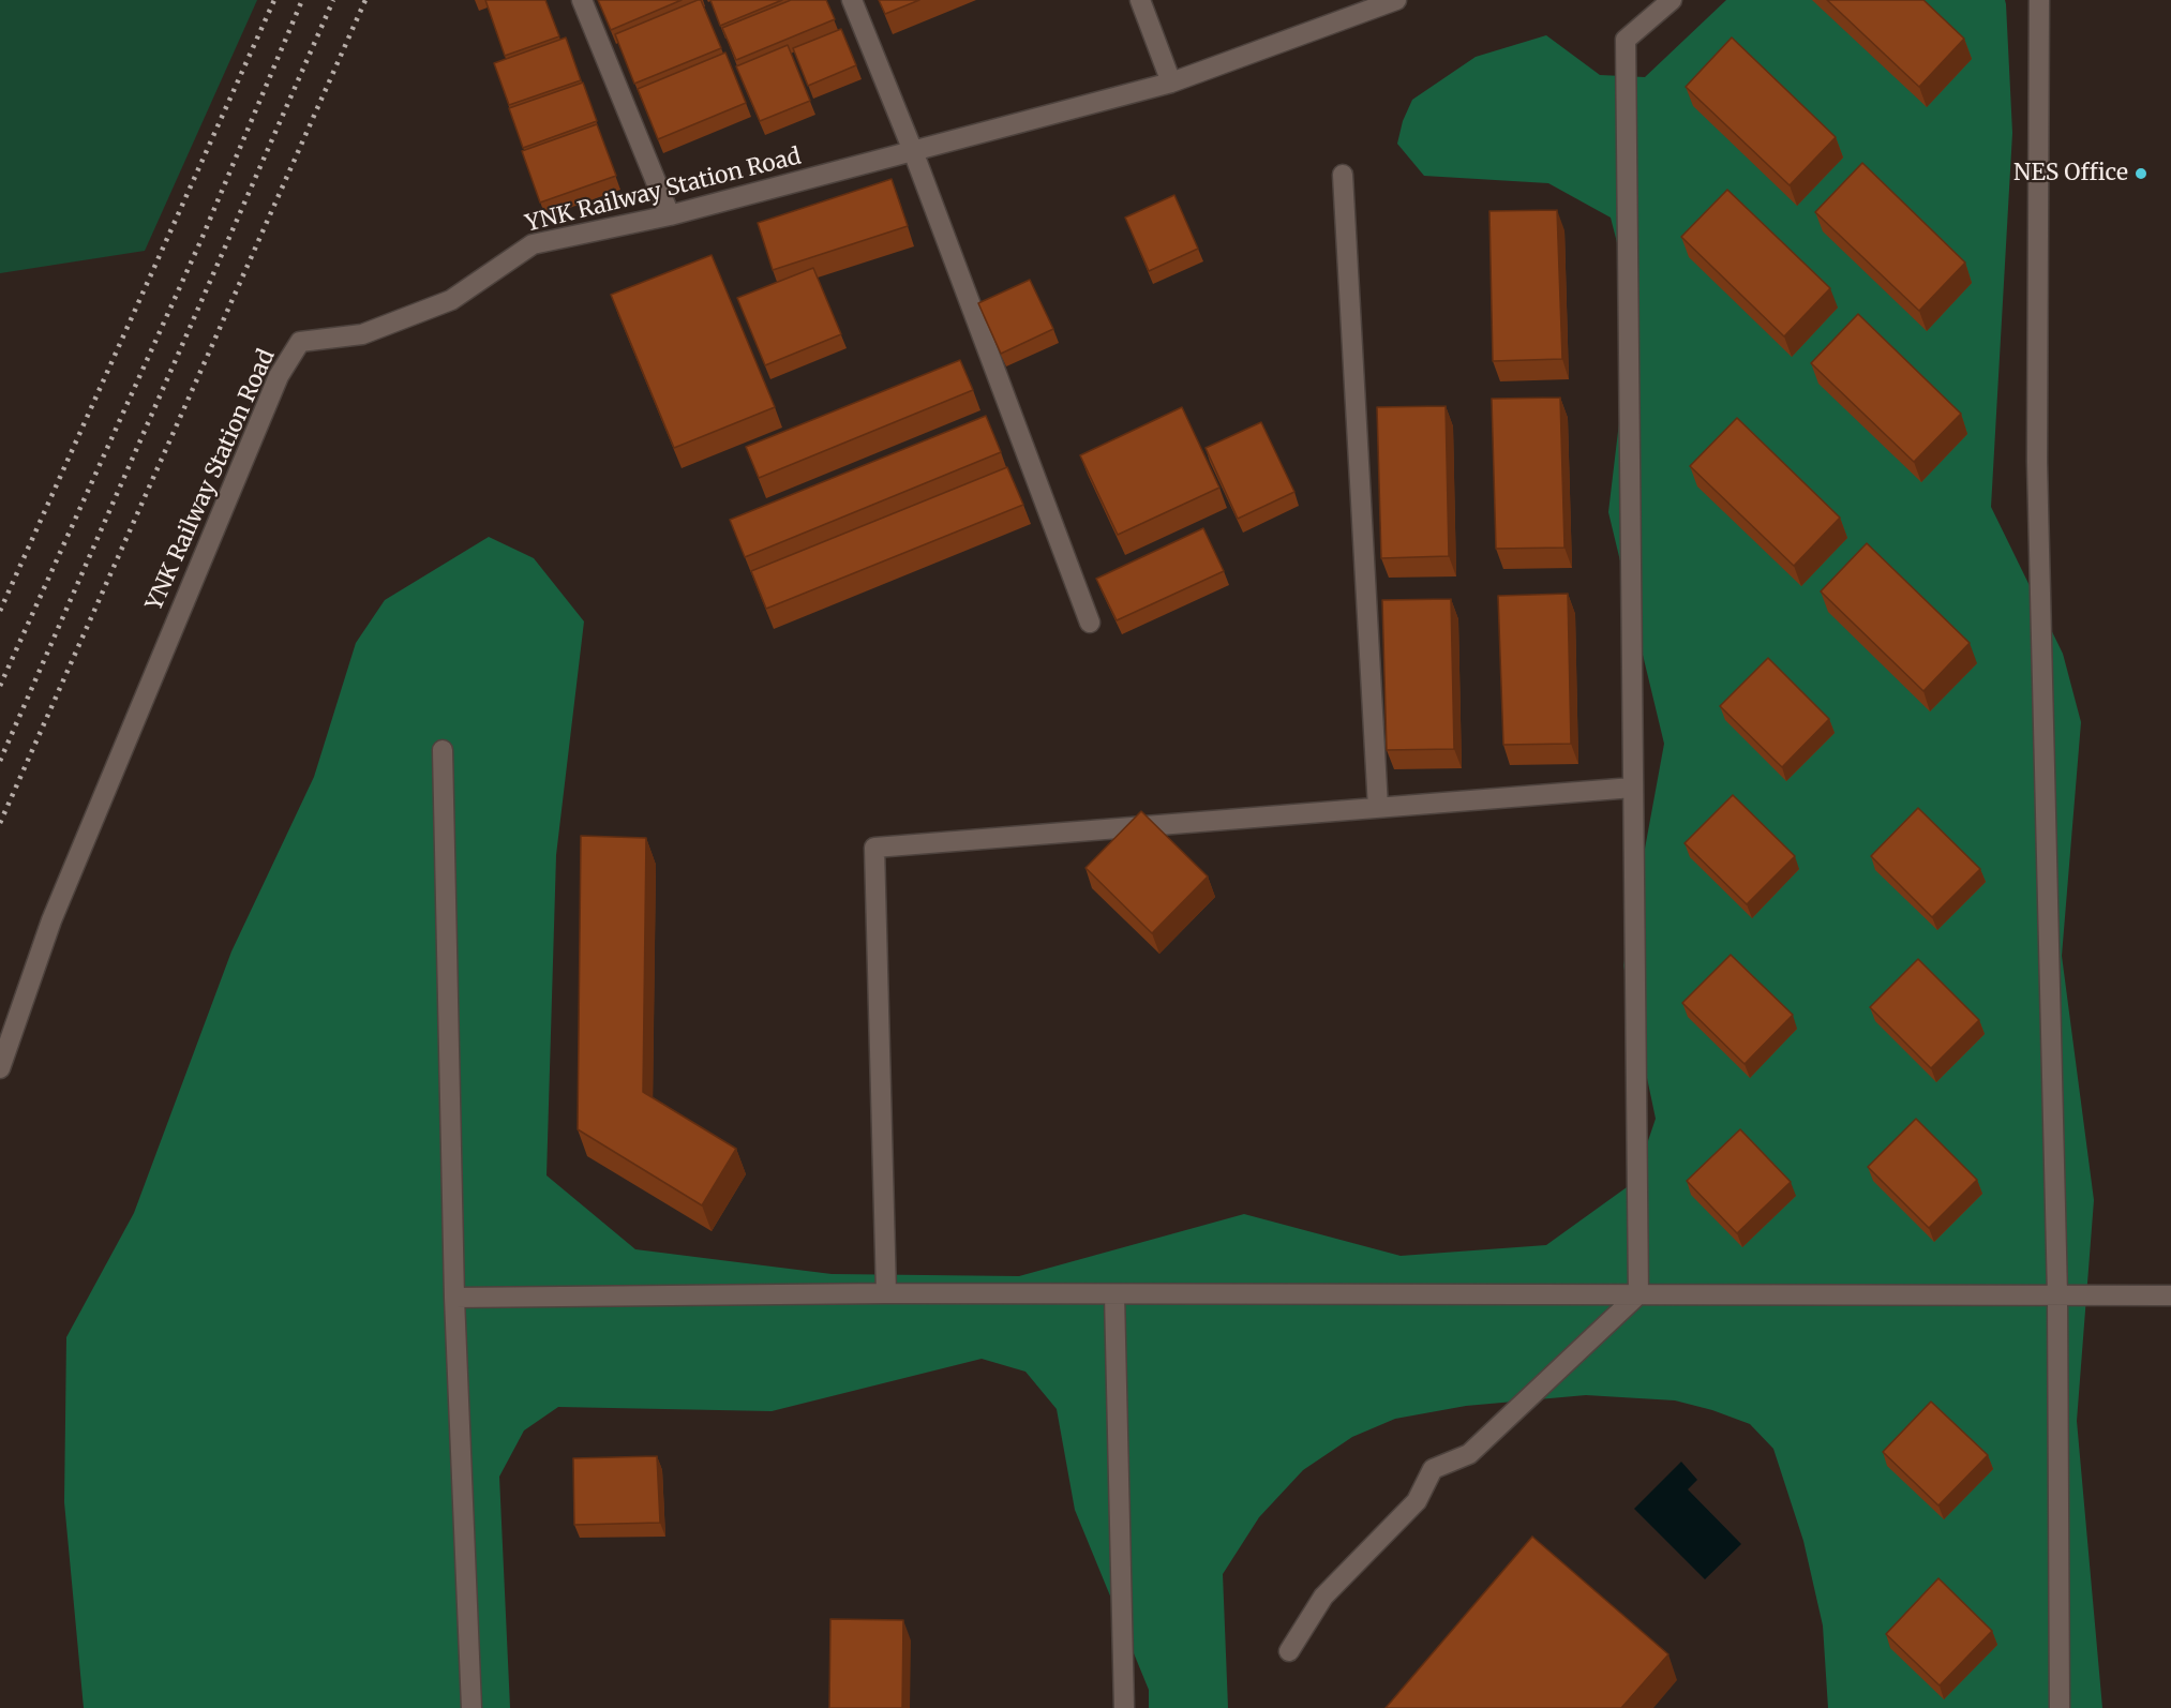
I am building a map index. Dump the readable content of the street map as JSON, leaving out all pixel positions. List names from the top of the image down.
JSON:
{
  "streets": {
    "street": ["YNK Railway Station Road"]
  },
  "places": ["NES Office"]
}
